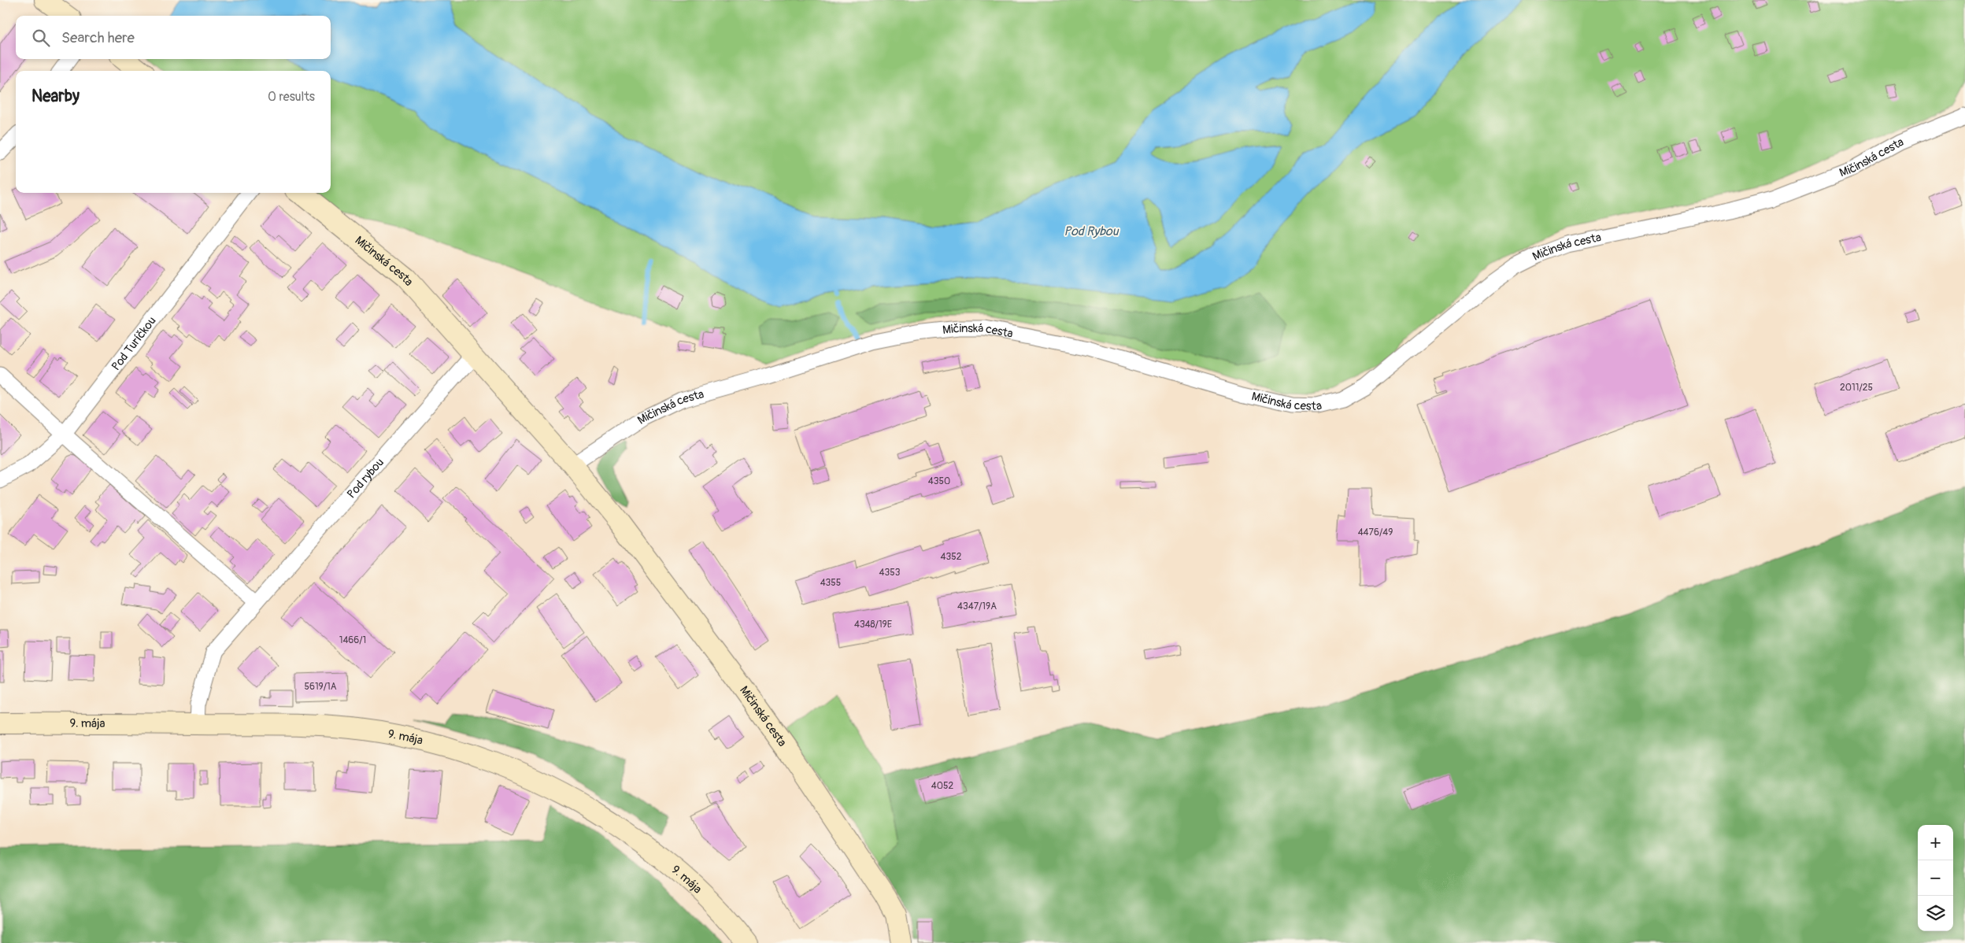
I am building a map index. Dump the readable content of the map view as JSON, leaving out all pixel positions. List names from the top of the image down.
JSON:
{
  "streets": {
    "street": [
      "Mičinská cesta",
      "Pod Turíčkou",
      "Pod rybou",
      "9. mája"
    ]
  },
  "crossings": [
    ["Mičinská cesta", "Pod rybou"],
    ["Pod rybou", "9. mája"]
  ],
  "water": ["Pod Rybou"],
  "house_numbers": [
    "2011/25",
    "4350",
    "4476/49",
    "4352",
    "4353",
    "4355",
    "4347/19A",
    "4348/19E",
    "1466/1",
    "5619/1A",
    "4052"
  ],
  "page": {
    "search": "Search here",
    "heading": ["Nearby", "0 results"],
    "map_buttons": ["+", "−"]
  }
}
